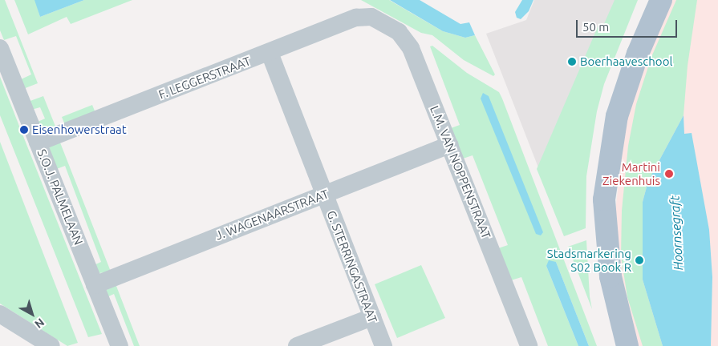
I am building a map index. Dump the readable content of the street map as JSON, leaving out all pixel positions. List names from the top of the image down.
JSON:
{
  "streets": {
    "street": [
      "F. LEGGERSTRAAT",
      "L.M. VAN NOPPENSTRAAT",
      "S.O.J. PALMELAAN",
      "J. WAGENAARSTRAAT",
      "G. STERRINGASTRAAT"
    ]
  },
  "crossings": [
    ["F. LEGGERSTRAAT", "L.M. VAN NOPPENSTRAAT"],
    ["F. LEGGERSTRAAT", "S.O.J. PALMELAAN"],
    ["F. LEGGERSTRAAT", "G. STERRINGASTRAAT"],
    ["L.M. VAN NOPPENSTRAAT", "J. WAGENAARSTRAAT"],
    ["S.O.J. PALMELAAN", "J. WAGENAARSTRAAT"],
    ["J. WAGENAARSTRAAT", "G. STERRINGASTRAAT"]
  ],
  "water": ["Hoornsegraft"],
  "places": [
    "Boerhaaveschool",
    "Eisenhowerstraat",
    "Martini Ziekenhuis",
    "Stadsmarkering S02 Book R"
  ],
  "scale_bar": "50 m",
  "north": "bottom right"
}
